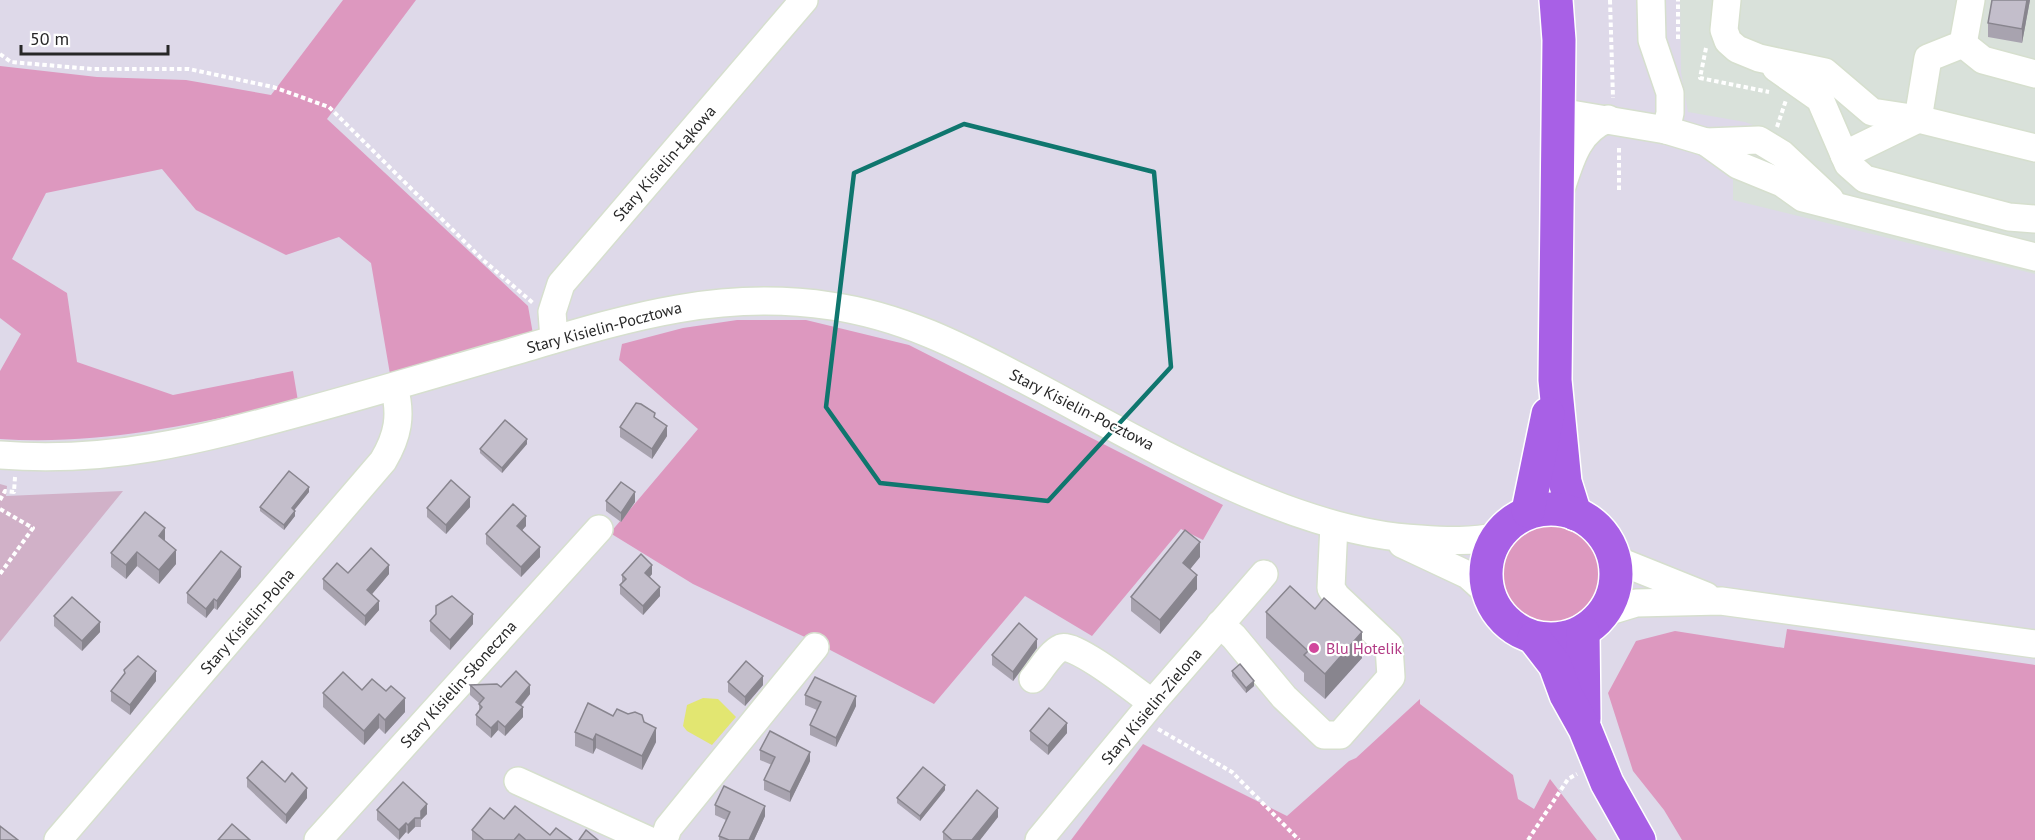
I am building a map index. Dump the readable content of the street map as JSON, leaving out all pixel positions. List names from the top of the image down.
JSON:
{
  "streets": {
    "street": [
      "Stary Kisielin-Łąkowa",
      "Stary Kisielin-Pocztowa",
      "Stary Kisielin-Polna",
      "Stary Kisielin-Słoneczna",
      "Stary Kisielin-Zielona"
    ]
  },
  "crossings": [
    ["Stary Kisielin-Łąkowa", "Stary Kisielin-Pocztowa"],
    ["Stary Kisielin-Pocztowa", "Stary Kisielin-Polna"]
  ],
  "places": ["Blu Hotelik"],
  "scale_bar": "50 m"
}
